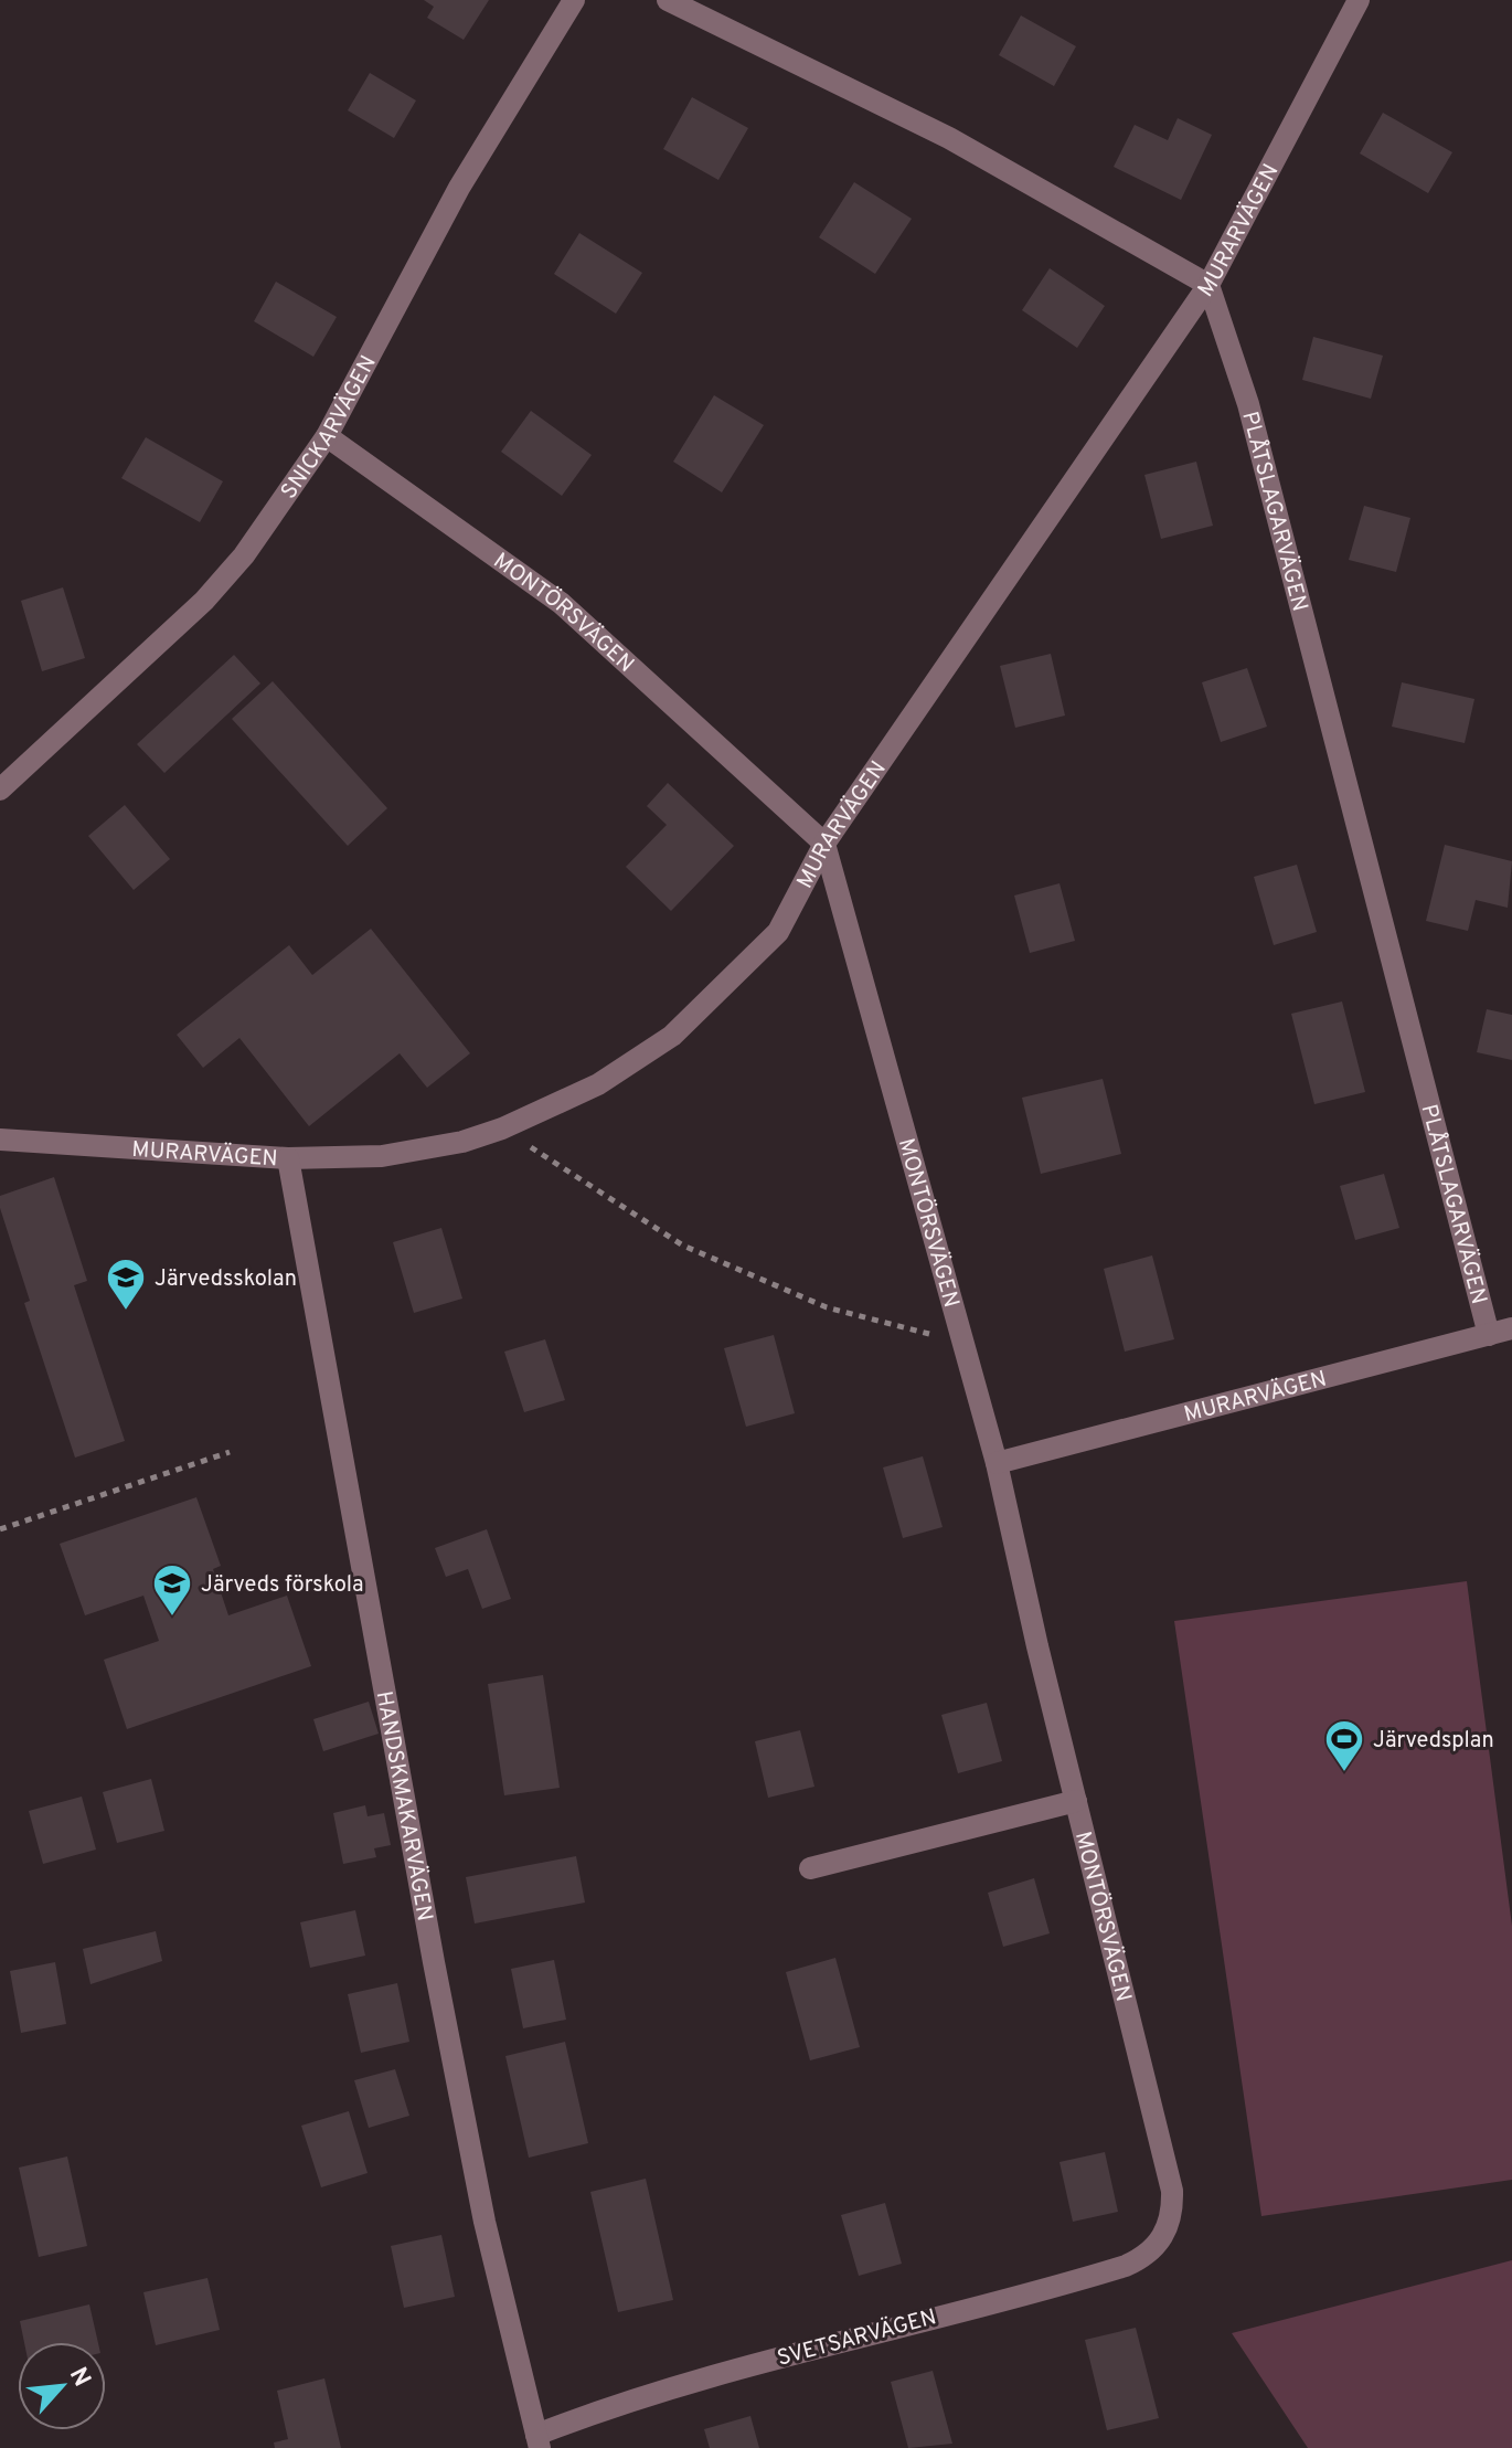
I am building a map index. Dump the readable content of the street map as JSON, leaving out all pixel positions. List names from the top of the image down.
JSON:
{
  "streets": {
    "street": [
      "MURARVÄGEN",
      "SNICKARVÄGEN",
      "PLÅTSLAGARVÄGEN",
      "MONTÖRSVÄGEN",
      "HANDSKMAKARVÄGEN",
      "SVETSARVÄGEN"
    ]
  },
  "crossings": [
    ["MURARVÄGEN", "PLÅTSLAGARVÄGEN"],
    ["MURARVÄGEN", "MONTÖRSVÄGEN"],
    ["MURARVÄGEN", "HANDSKMAKARVÄGEN"],
    ["SNICKARVÄGEN", "MONTÖRSVÄGEN"],
    ["MONTÖRSVÄGEN", "SVETSARVÄGEN"],
    ["HANDSKMAKARVÄGEN", "SVETSARVÄGEN"]
  ],
  "places": {
    "school or university": ["Järvedsskolan", "Järveds förskola"],
    "sports": ["Järvedsplan"]
  },
  "north": "top right"
}
